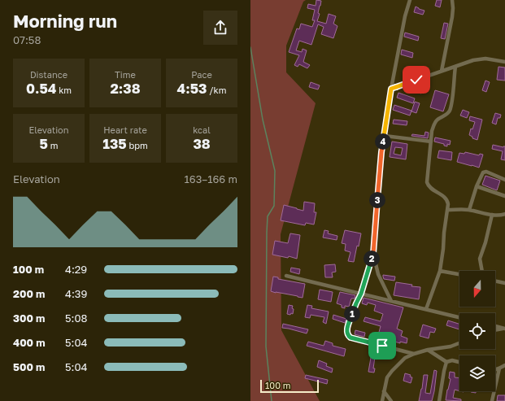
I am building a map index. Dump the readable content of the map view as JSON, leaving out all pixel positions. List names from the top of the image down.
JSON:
{
  "scale_bar": "100 m",
  "north": "bottom",
  "page": {
    "heading": ["Morning run", "07:58"],
    "stats": [
      ["Distance", "0.54 km"],
      ["Time", "2:38"],
      ["Pace", "4:53 /km"],
      ["Elevation", "5 m"],
      ["Heart rate", "135 bpm"],
      ["kcal", "38"]
    ],
    "pins": [
      "4",
      "3",
      "2",
      "1"
    ],
    "chart": ["Elevation", "163–166 m"],
    "list": [
      {
        "name": "100 m",
        "note": "4:29"
      },
      {
        "name": "200 m",
        "note": "4:39"
      },
      {
        "name": "300 m",
        "note": "5:08"
      },
      {
        "name": "400 m",
        "note": "5:04"
      },
      {
        "name": "500 m",
        "note": "5:04"
      }
    ],
    "scale": "100 m"
  }
}
